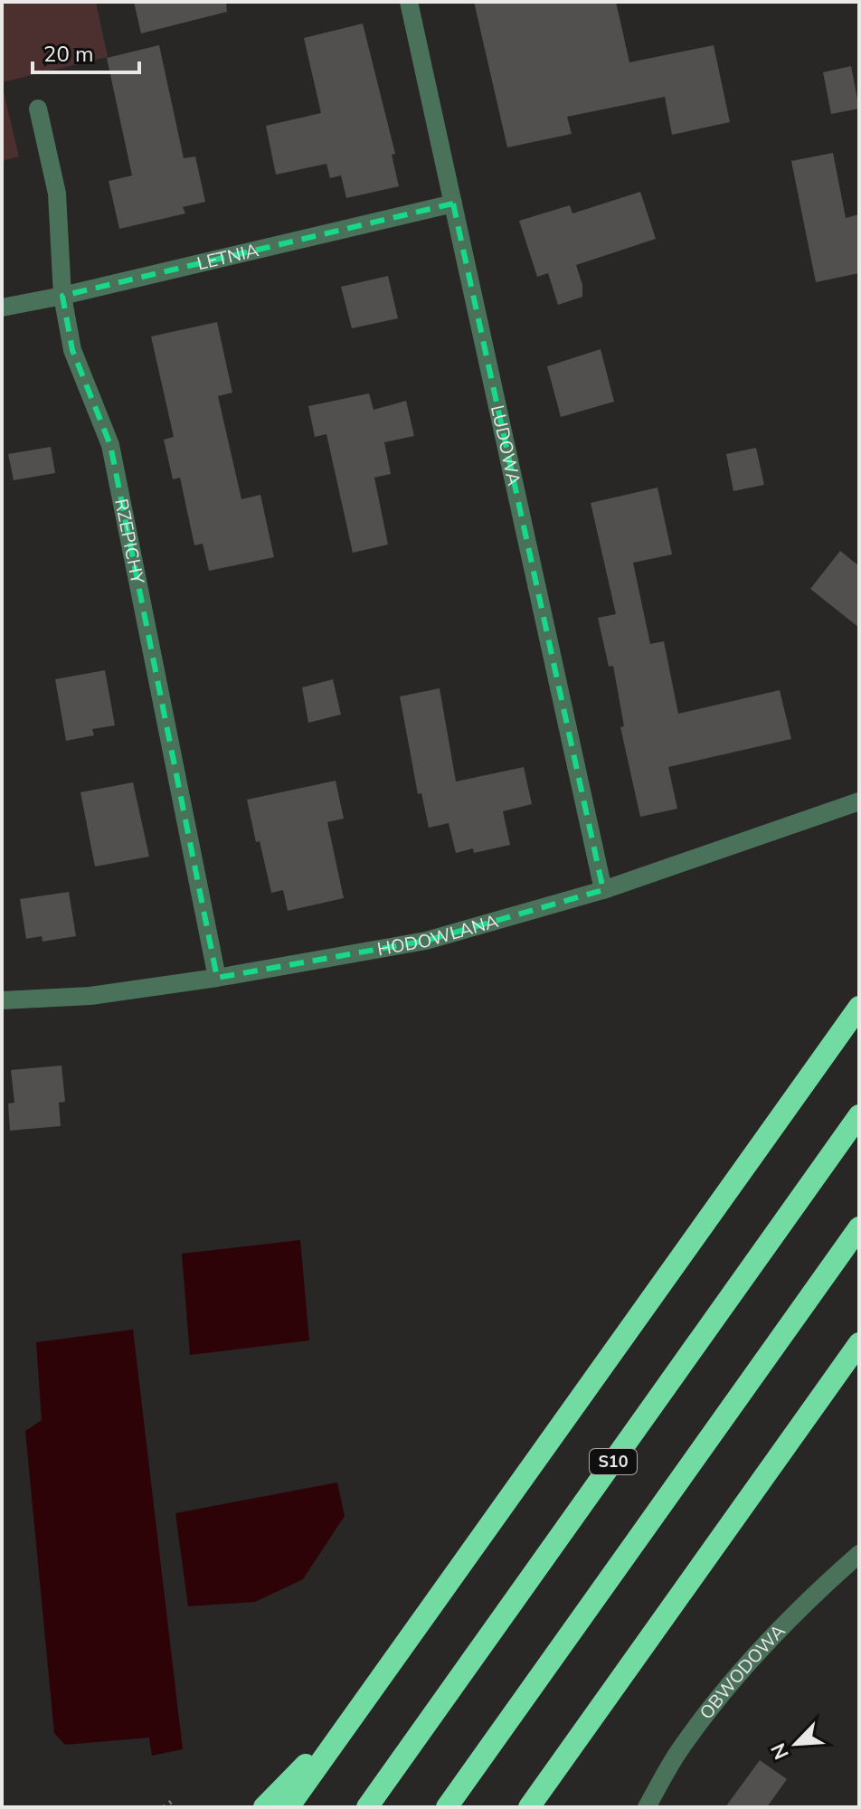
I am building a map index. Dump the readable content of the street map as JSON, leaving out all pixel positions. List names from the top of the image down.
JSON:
{
  "streets": {
    "highway": ["S10"],
    "street": [
      "LETNIA",
      "LUDOWA",
      "RZEPICHY",
      "HODOWLANA",
      "OBWODOWA"
    ]
  },
  "crossings": [
    ["LETNIA", "LUDOWA"],
    ["LETNIA", "RZEPICHY"],
    ["LUDOWA", "HODOWLANA"],
    ["RZEPICHY", "HODOWLANA"]
  ],
  "scale_bar": "20 m",
  "north": "bottom left"
}
